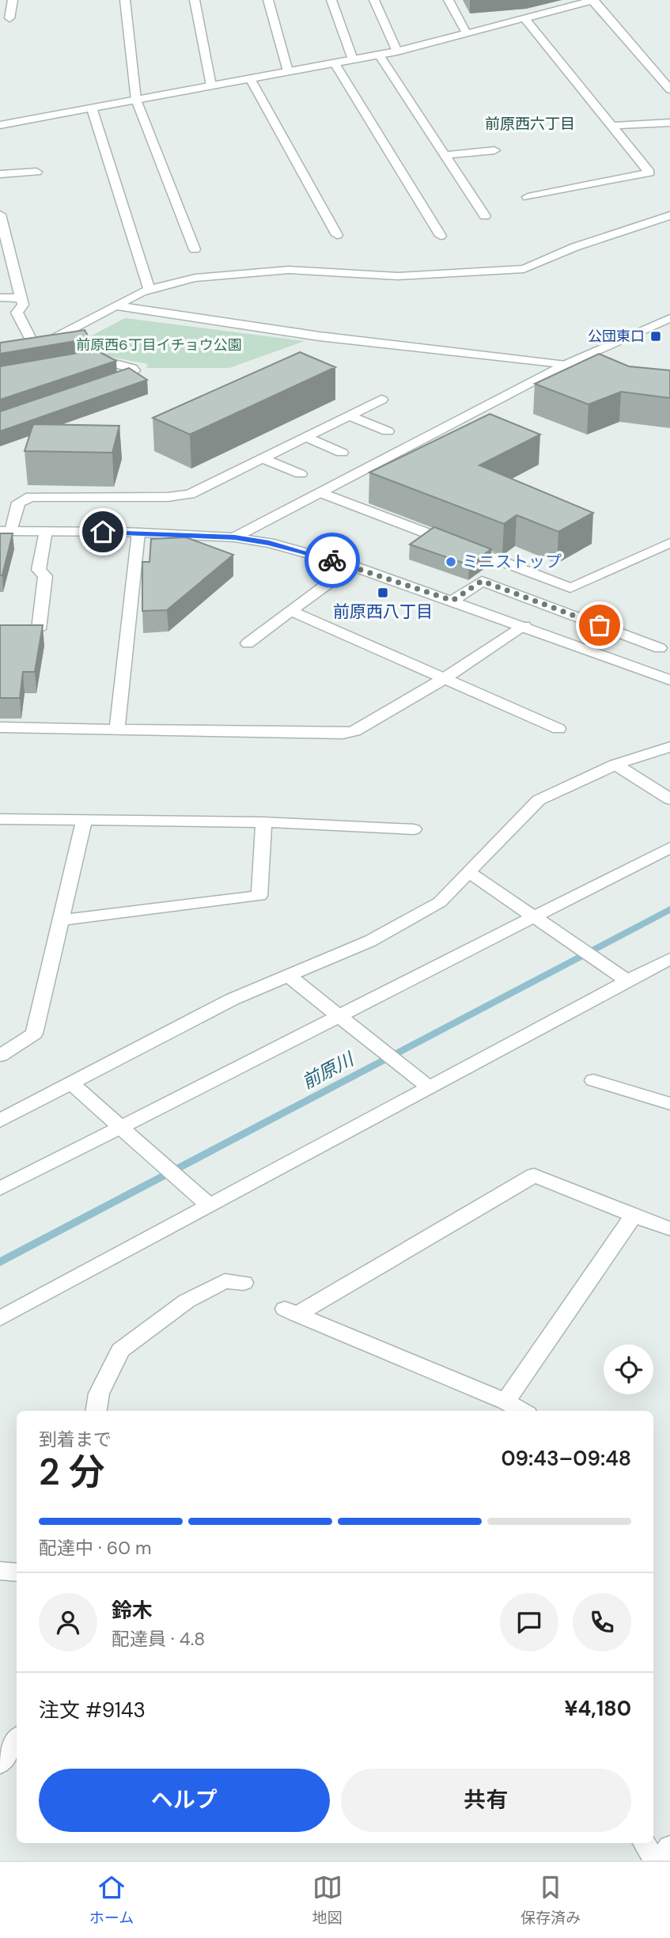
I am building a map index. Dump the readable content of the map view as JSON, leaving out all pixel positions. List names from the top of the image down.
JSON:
{
  "districts": ["前原西六丁目"],
  "water": ["前原川"],
  "parks": ["前原西6丁目イチョウ公園"],
  "places": {
    "transit": ["公団東口", "前原西八丁目"],
    "other": ["ミニストップ"]
  },
  "page": {
    "heading": ["2 分", "到着まで", "09:43–09:48"],
    "panel": [
      "鈴木",
      "配達員 · 4.8",
      "注文 #9143",
      "¥4,180"
    ],
    "bar": "配達中 · 60 m",
    "buttons": ["ヘルプ", "共有"],
    "tabs": ["ホーム", "地図", "保存済み"]
  }
}
